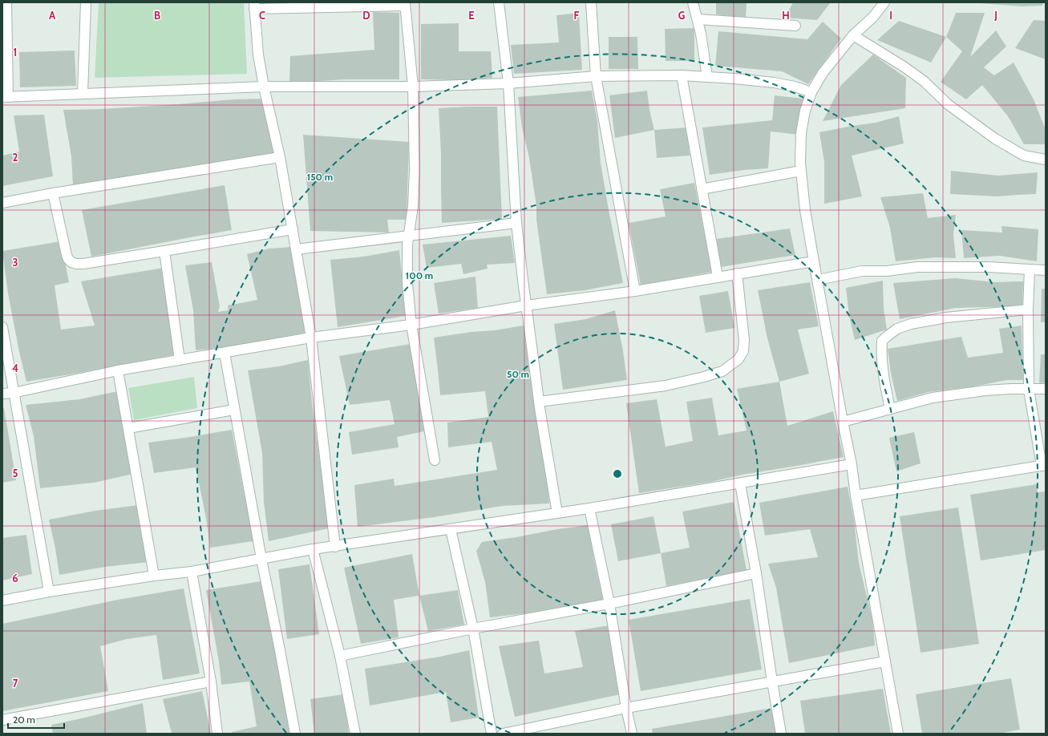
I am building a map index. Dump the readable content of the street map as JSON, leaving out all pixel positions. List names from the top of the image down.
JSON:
{
  "scale_bar": "20 m",
  "grid": {
    "columns": [
      "A",
      "B",
      "C",
      "D",
      "E",
      "F",
      "G",
      "H",
      "I",
      "J"
    ],
    "rows": [
      "1",
      "2",
      "3",
      "4",
      "5",
      "6",
      "7"
    ]
  },
  "rings": ["150 m", "100 m", "50 m"]
}
